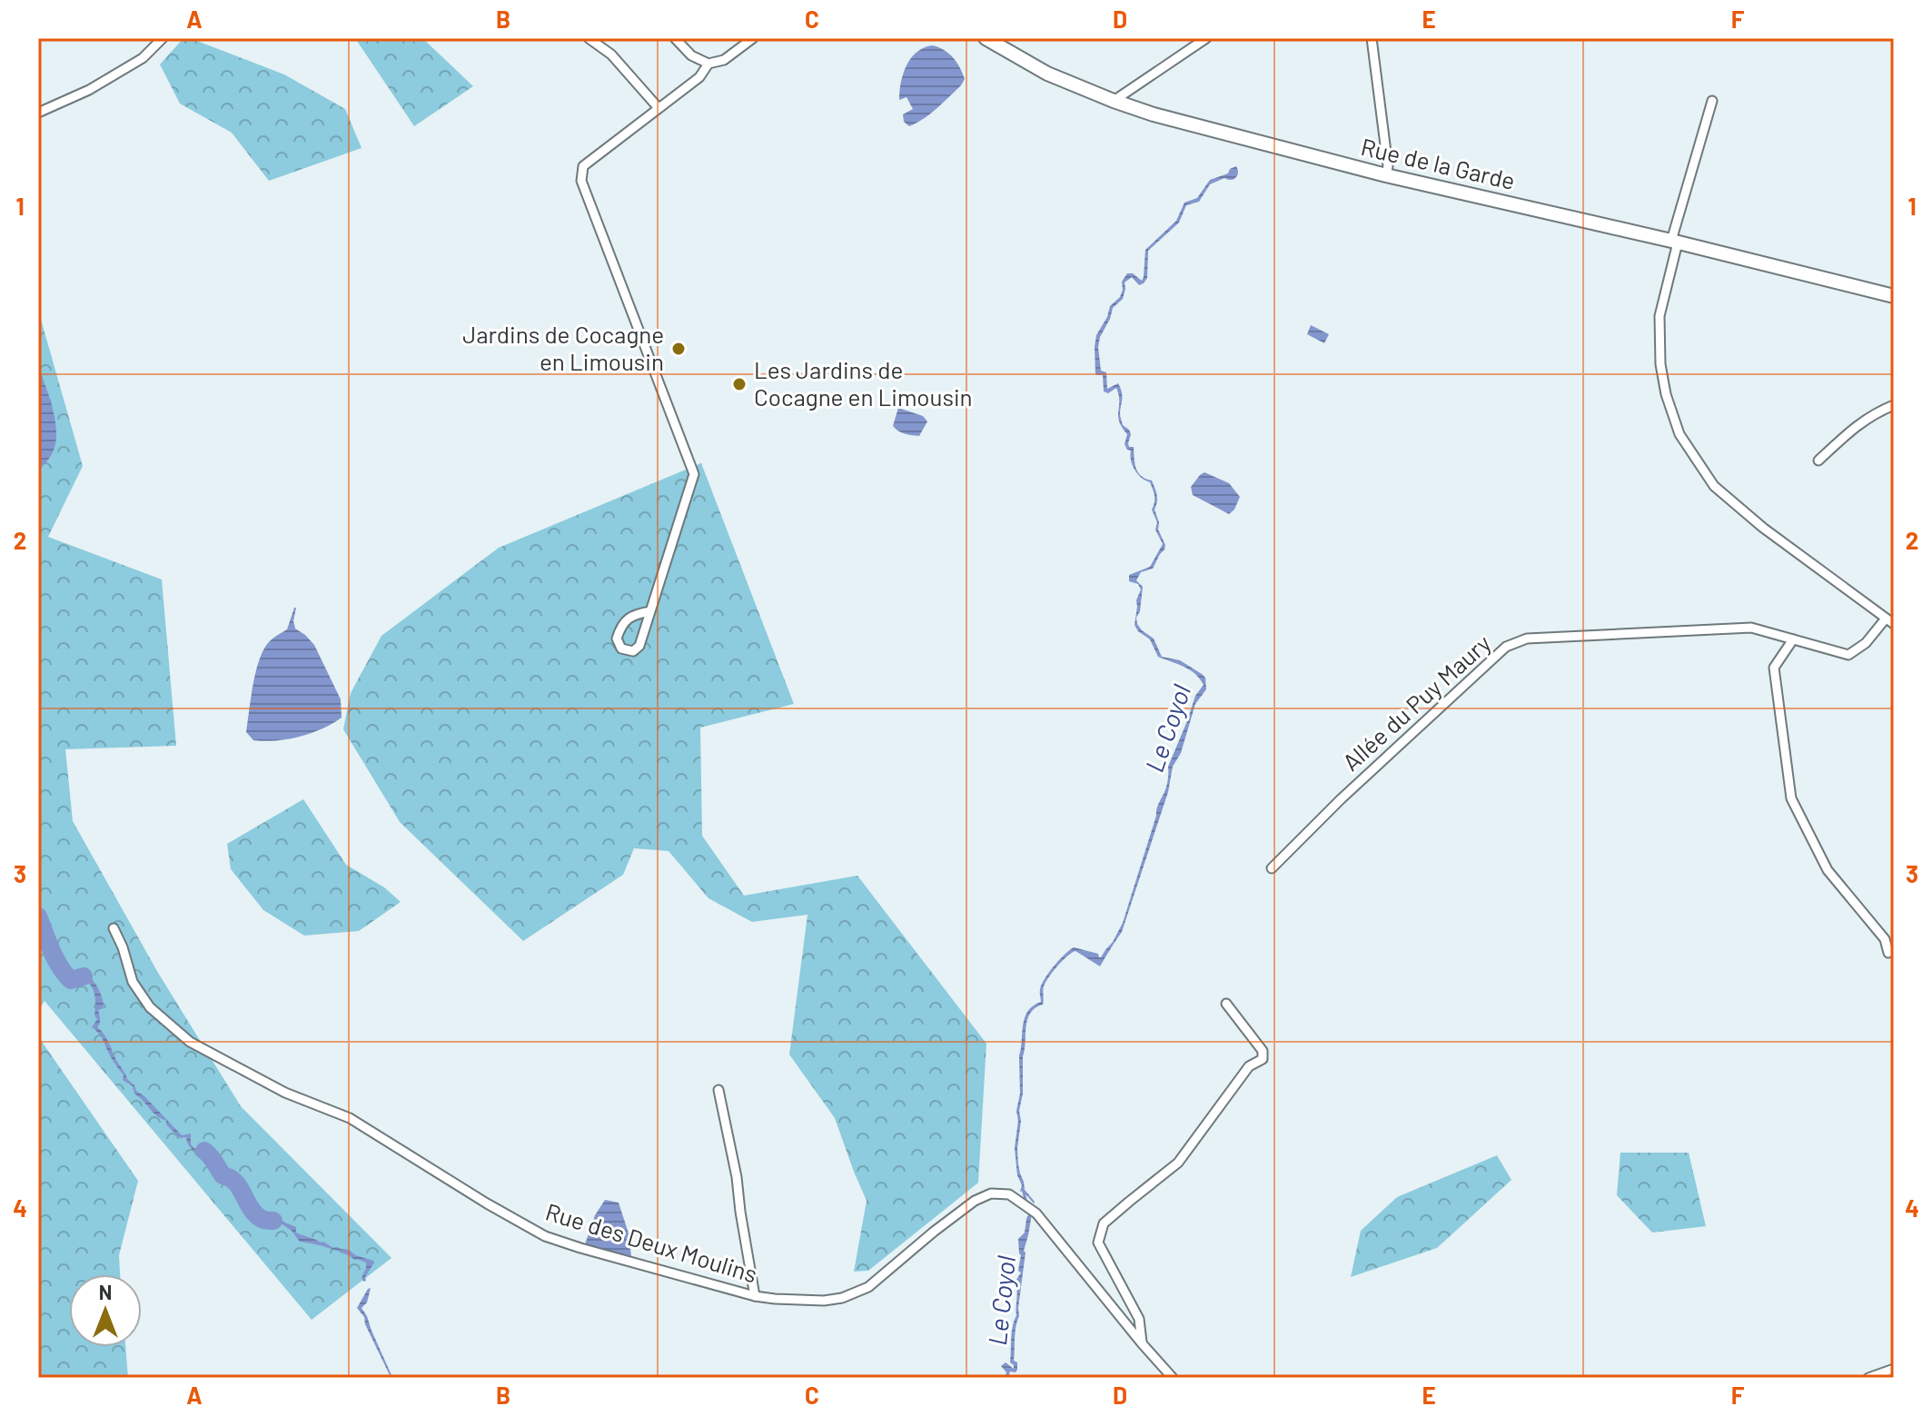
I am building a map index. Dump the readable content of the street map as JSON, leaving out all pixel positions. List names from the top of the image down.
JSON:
{
  "streets": {
    "main road": ["Rue de la Garde"],
    "street": ["Allée du Puy Maury", "Rue des Deux Moulins"]
  },
  "water": ["Le Coyol"],
  "places": ["Jardins de Cocagne en Limousin", "Les Jardins de Cocagne en Limousin"],
  "north": "top",
  "grid": {
    "columns": [
      "A",
      "B",
      "C",
      "D",
      "E",
      "F"
    ],
    "rows": [
      "1",
      "2",
      "3",
      "4"
    ]
  }
}
